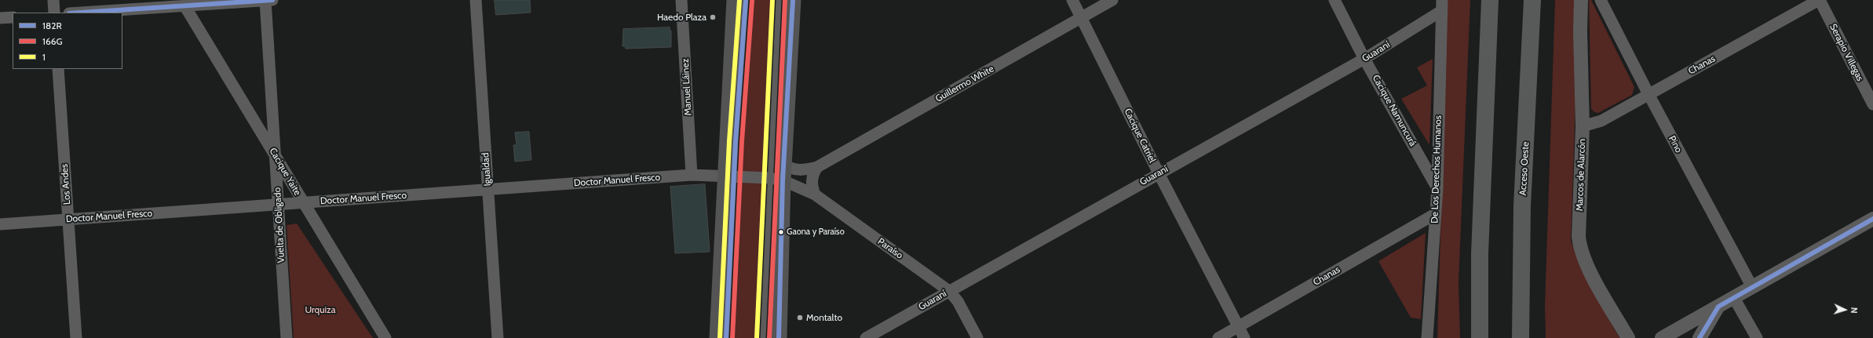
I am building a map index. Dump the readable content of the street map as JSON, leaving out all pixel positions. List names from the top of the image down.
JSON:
{
  "streets": {
    "highway": ["Acceso Oeste"],
    "street": [
      "Guaraní",
      "Serapio Villegas",
      "Chanas",
      "Guillermo White",
      "Manuel Láinez",
      "Cacique Namuncurá",
      "Cacique Catriel",
      "Pino",
      "Igualdad",
      "De Los Derechos Humanos",
      "Cacique Yaite",
      "Marcos de Alarcón",
      "Doctor Manuel Fresco",
      "Los Andes",
      "Vuelta de Obligado",
      "Paraíso"
    ]
  },
  "crossings": [
    ["Guaraní", "Cacique Namuncurá"],
    ["Guaraní", "Cacique Catriel"],
    ["Guaraní", "De Los Derechos Humanos"],
    ["Guaraní", "Paraíso"],
    ["Serapio Villegas", "Chanas"],
    ["Chanas", "Cacique Catriel"],
    ["Chanas", "Pino"],
    ["Chanas", "De Los Derechos Humanos"],
    ["Chanas", "Marcos de Alarcón"],
    ["Guillermo White", "Cacique Catriel"],
    ["Guillermo White", "Doctor Manuel Fresco"],
    ["Guillermo White", "Paraíso"],
    ["Manuel Láinez", "Doctor Manuel Fresco"],
    ["Cacique Namuncurá", "De Los Derechos Humanos"],
    ["Igualdad", "Doctor Manuel Fresco"],
    ["Cacique Yaite", "Doctor Manuel Fresco"],
    ["Cacique Yaite", "Vuelta de Obligado"],
    ["Doctor Manuel Fresco", "Los Andes"],
    ["Doctor Manuel Fresco", "Vuelta de Obligado"],
    ["Doctor Manuel Fresco", "Paraíso"]
  ],
  "parks": ["Urquiza"],
  "places": ["Haedo Plaza", "Gaona y Paraíso", "Montalto"],
  "lines": ["transit line 182R", "transit line 166G", "transit line 1"],
  "legend": ["182R", "166G", "1"],
  "north": "right"
}
